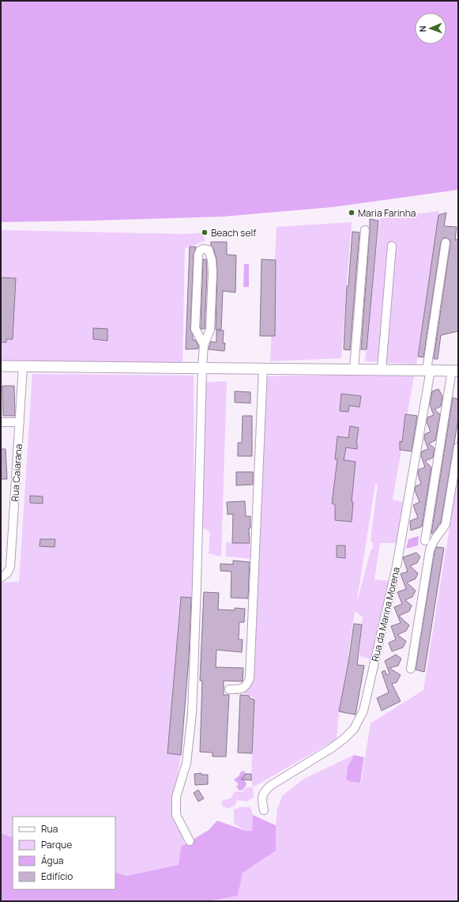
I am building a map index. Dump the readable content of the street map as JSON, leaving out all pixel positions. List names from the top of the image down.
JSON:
{
  "streets": {
    "street": ["Rua Caiarana", "Rua da Marina Morena"]
  },
  "places": ["Maria Farinha", "Beach self"],
  "legend": [
    "Rua",
    "Parque",
    "Água",
    "Edifício"
  ],
  "north": "left"
}
